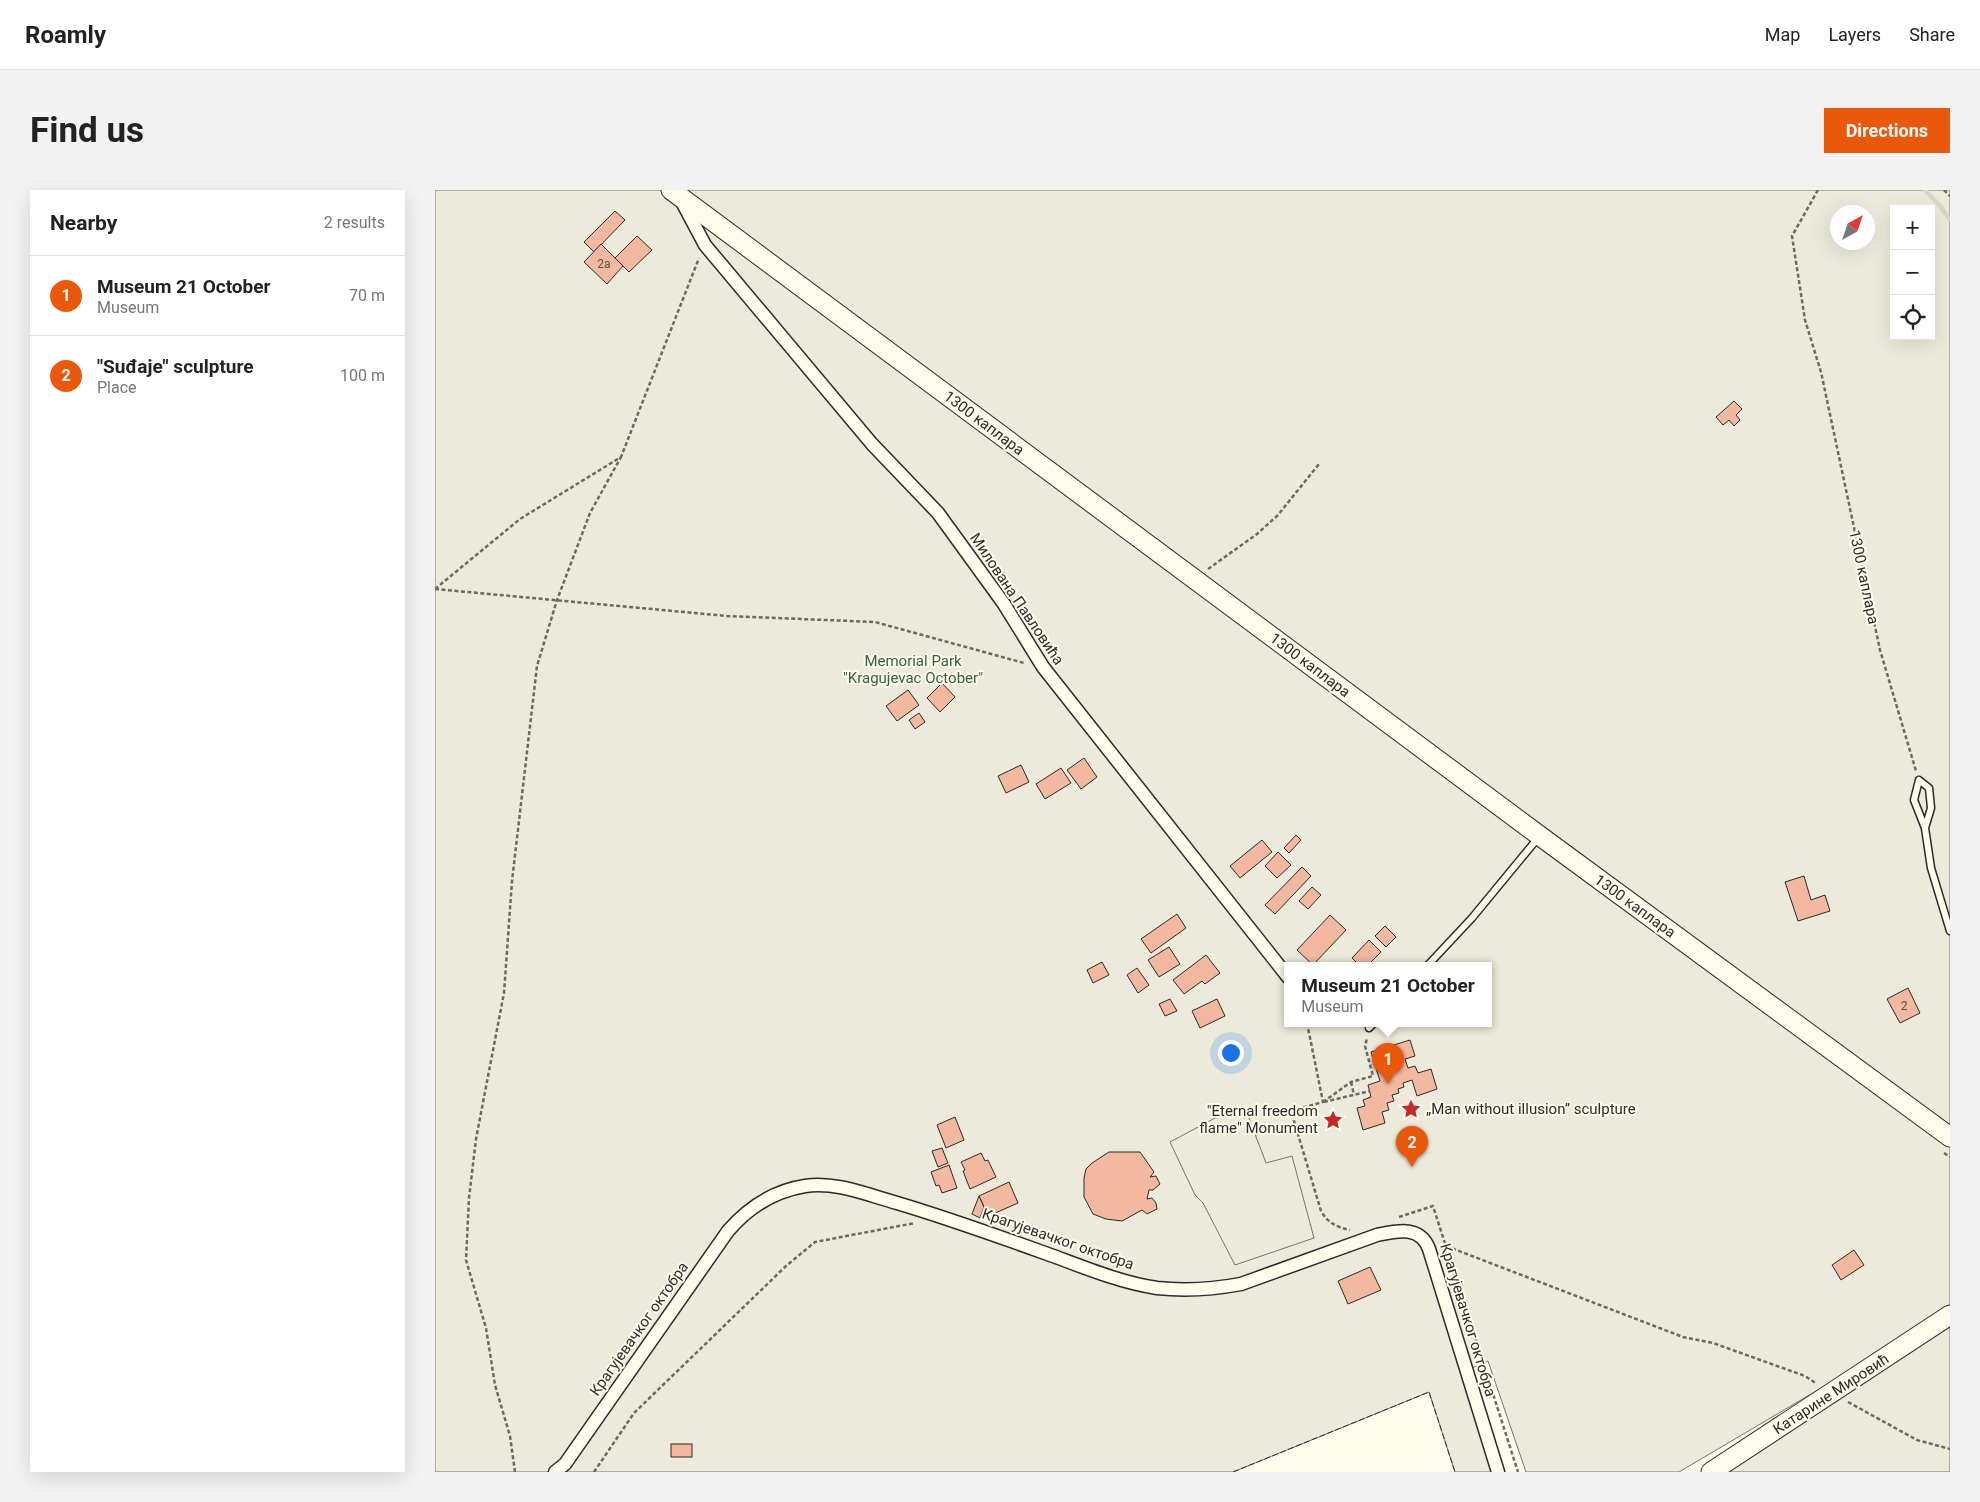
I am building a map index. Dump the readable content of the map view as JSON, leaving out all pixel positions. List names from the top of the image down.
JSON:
{
  "streets": {
    "main road": ["1300 каплара", "Катарине Мировић"],
    "street": ["Милована Павловића", "Крагујевачког октобра"]
  },
  "crossings": [
    ["1300 каплара", "Милована Павловића"]
  ],
  "parks": ["Memorial Park \"Kragujevac October\""],
  "places": {
    "place": ["„Man without illusion” sculpture", "\"Eternal freedom flame\" Monument"]
  },
  "house_numbers": ["2a", "2"],
  "north": "top right",
  "page": {
    "header": "Roamly",
    "nav": ["Map", "Layers", "Share"],
    "buttons": "Directions",
    "title": "Find us",
    "heading": ["Nearby", "2 results"],
    "map_buttons": ["+", "−"],
    "list": [
      {
        "mark": "1",
        "name": "Museum 21 October",
        "note": "Museum",
        "value": "70 m"
      },
      {
        "mark": "2",
        "name": "\"Suđaje\" sculpture",
        "note": "Place",
        "value": "100 m"
      }
    ],
    "popup": ["Museum 21 October", "Museum"],
    "pins": ["1", "2"]
  }
}
